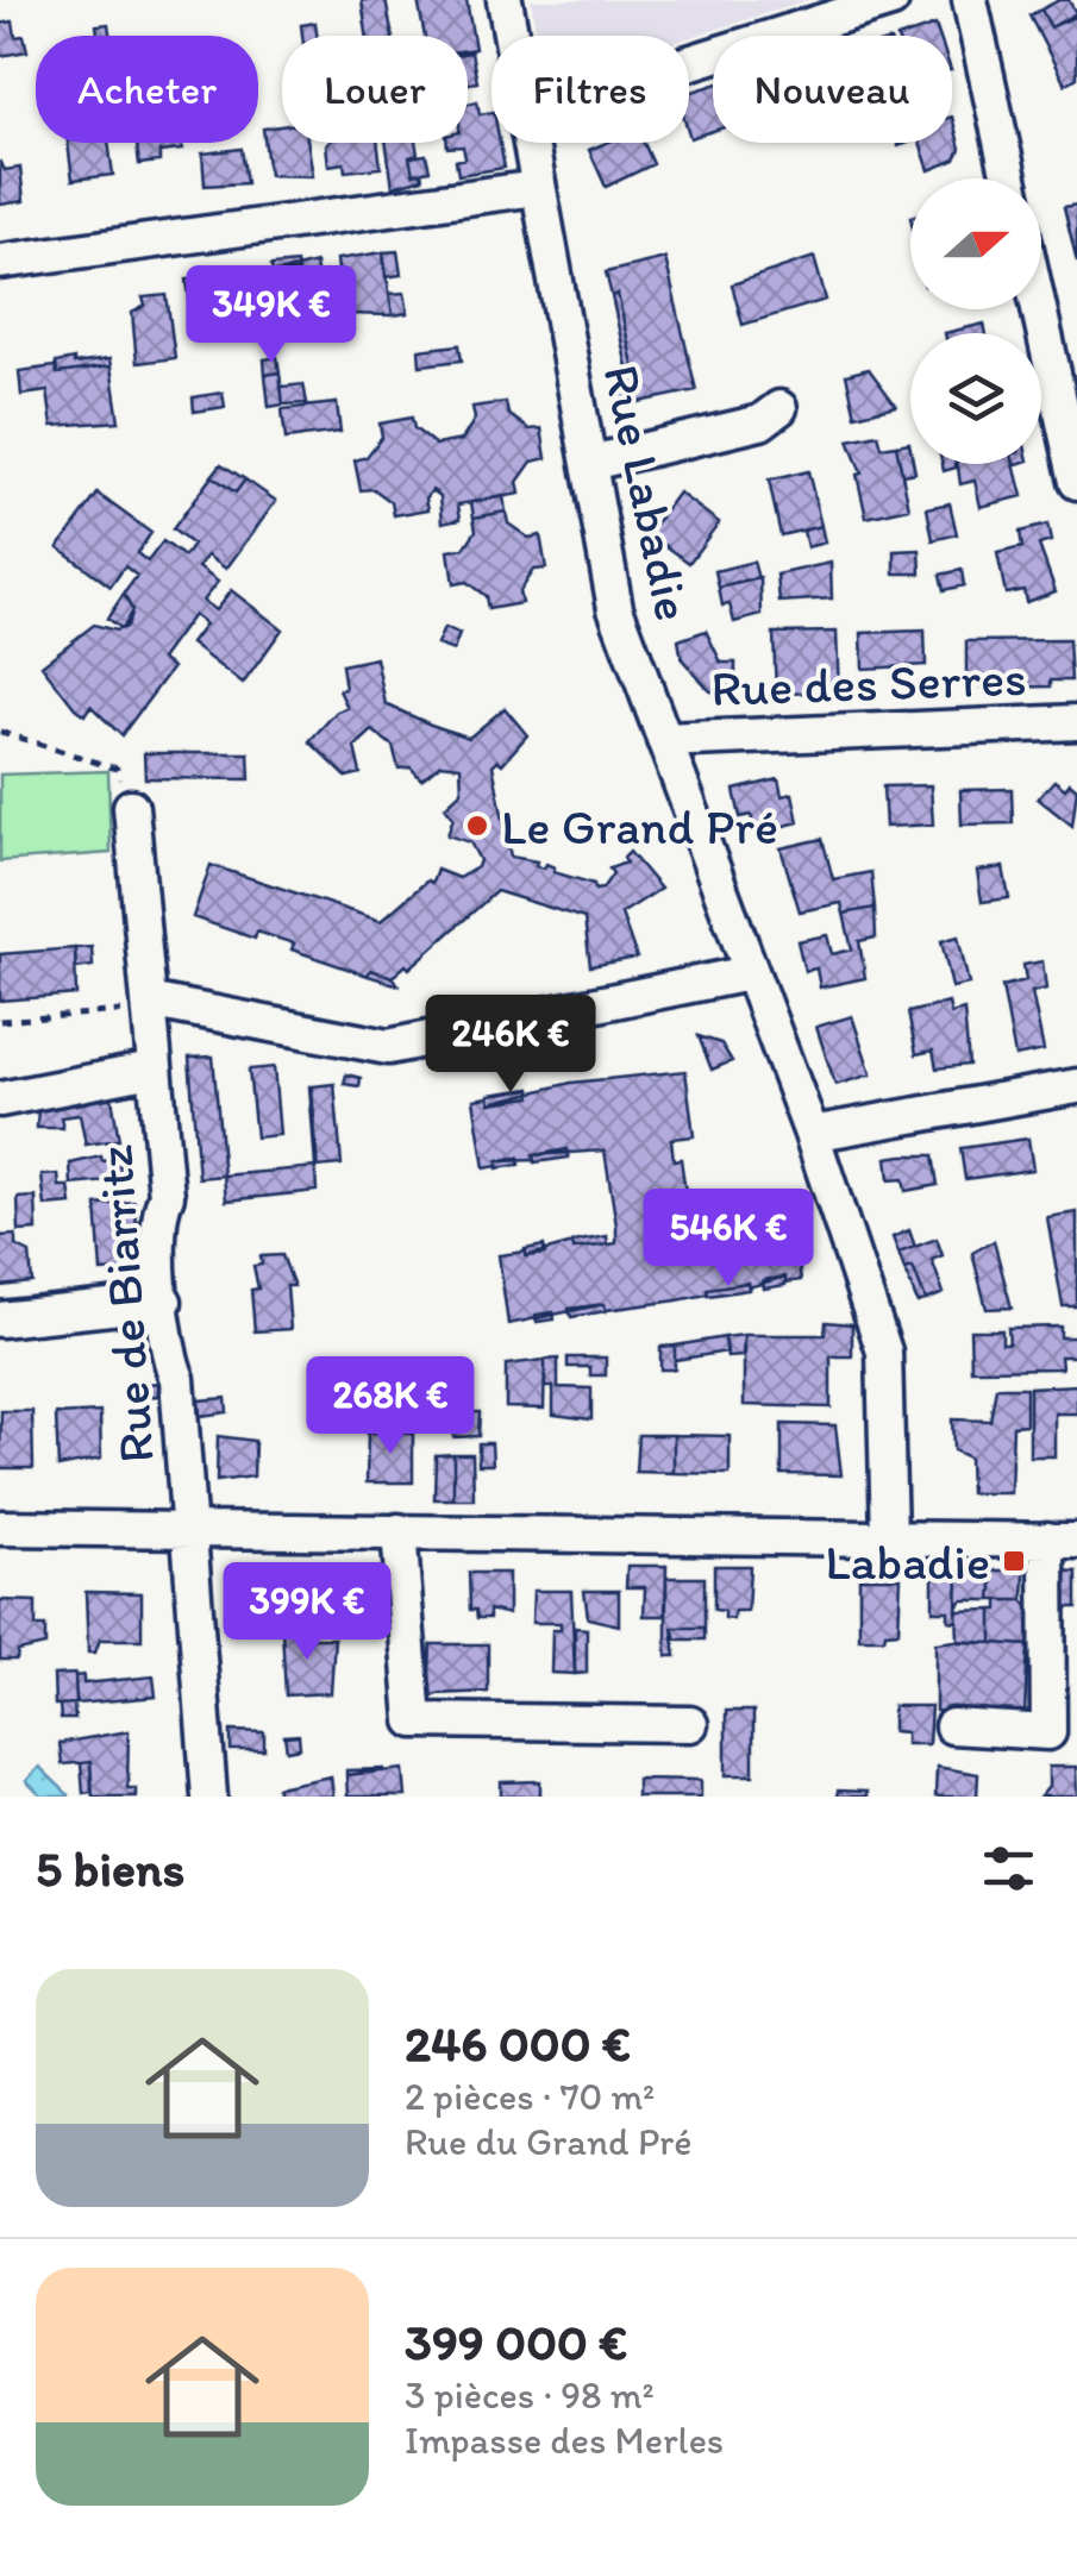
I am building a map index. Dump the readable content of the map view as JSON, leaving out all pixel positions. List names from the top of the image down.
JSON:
{
  "streets": {
    "street": ["Rue Labadie", "Rue des Serres", "Rue de Biarritz"]
  },
  "crossings": [
    ["Rue Labadie", "Rue des Serres"]
  ],
  "places": {
    "other": ["Le Grand Pré"],
    "transit": ["Labadie"]
  },
  "north": "right",
  "page": {
    "chip": [
      "Acheter",
      "Louer",
      "Filtres",
      "Nouveau"
    ],
    "price": [
      "349K €",
      "246K €",
      "546K €",
      "268K €",
      "399K €"
    ],
    "heading": "5 biens",
    "list": [
      {
        "name": "246 000 €",
        "note": "2 pièces · 70 m² · Rue du Grand Pré"
      },
      {
        "name": "399 000 €",
        "note": "3 pièces · 98 m² · Impasse des Merles"
      }
    ]
  }
}
